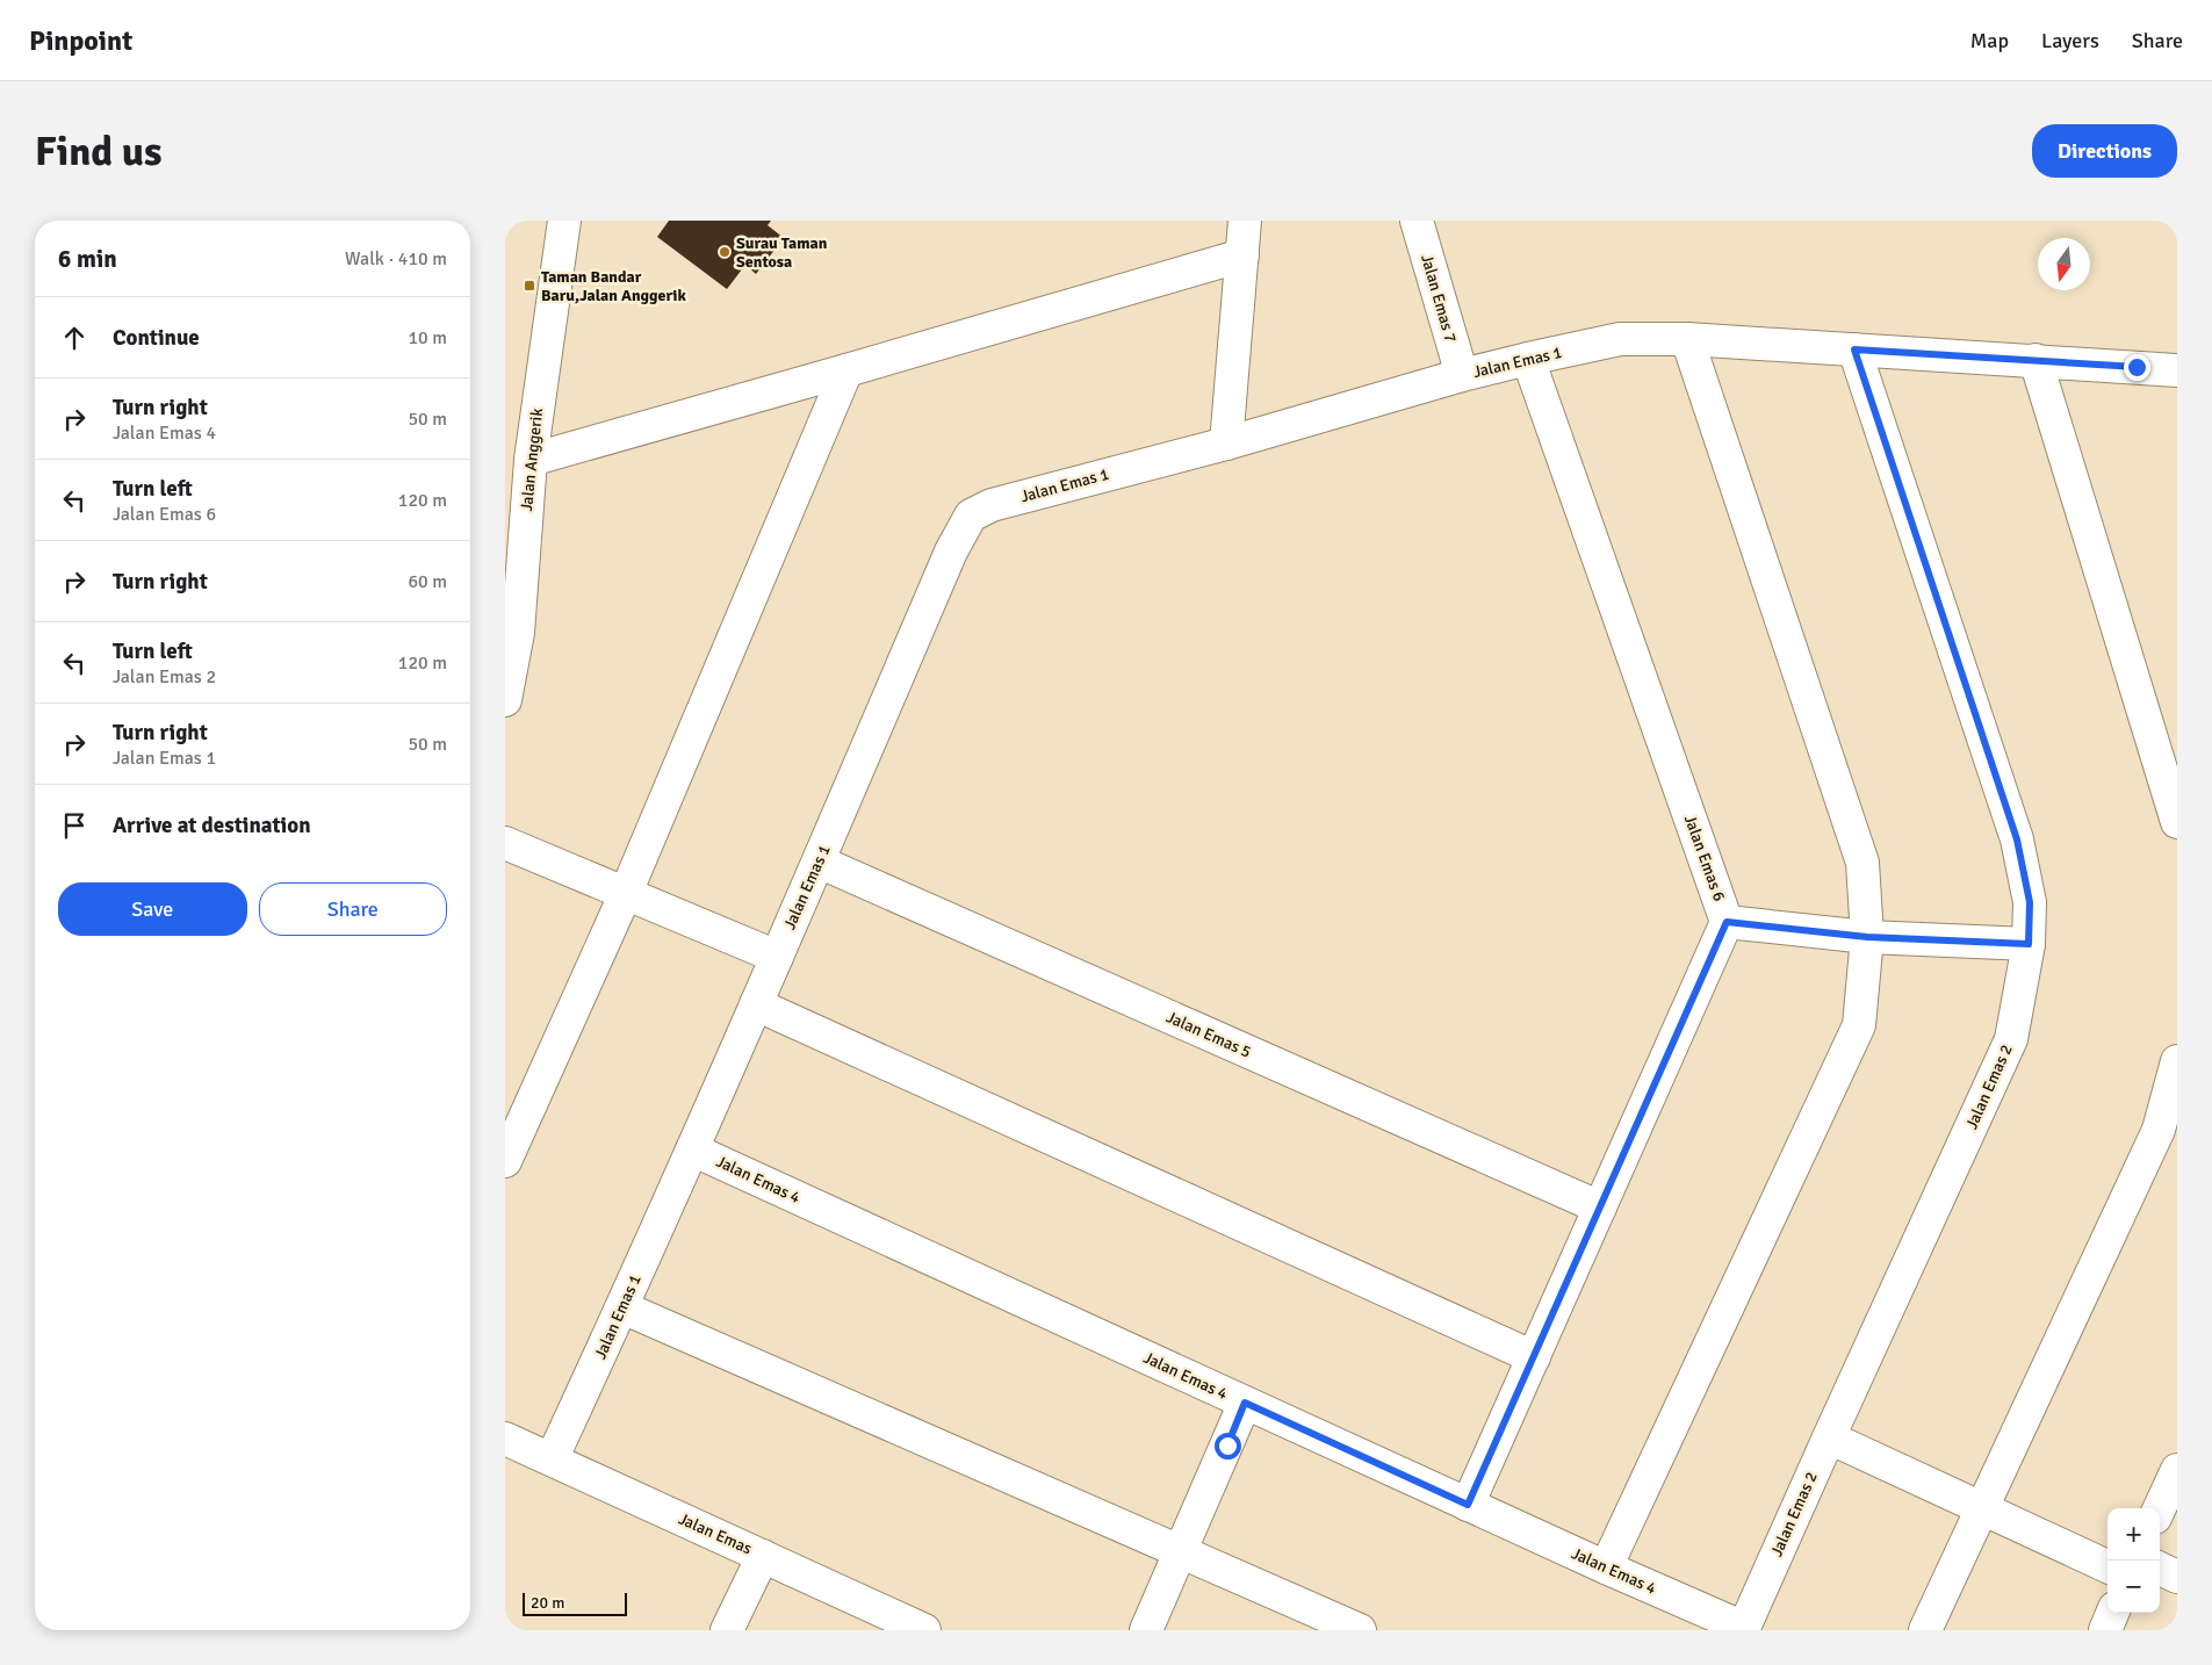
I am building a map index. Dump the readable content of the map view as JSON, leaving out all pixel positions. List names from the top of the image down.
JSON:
{
  "streets": {
    "street": [
      "Jalan Emas 7",
      "Jalan Emas 1",
      "Jalan Anggerik",
      "Jalan Emas 6",
      "Jalan Emas 5",
      "Jalan Emas 2",
      "Jalan Emas 4",
      "Jalan Emas"
    ]
  },
  "crossings": [
    ["Jalan Emas 7", "Jalan Emas 1"],
    ["Jalan Emas 1", "Jalan Emas 6"],
    ["Jalan Emas 1", "Jalan Emas 5"],
    ["Jalan Emas 1", "Jalan Emas 2"],
    ["Jalan Emas 1", "Jalan Emas 4"],
    ["Jalan Emas 1", "Jalan Emas"],
    ["Jalan Emas 6", "Jalan Emas 5"],
    ["Jalan Emas 6", "Jalan Emas 4"],
    ["Jalan Emas 2", "Jalan Emas 4"]
  ],
  "places": {
    "other": ["Surau Taman Sentosa"],
    "transit": ["Taman Bandar Baru,Jalan Anggerik"]
  },
  "scale_bar": "20 m",
  "north": "bottom",
  "page": {
    "header": "Pinpoint",
    "nav": ["Map", "Layers", "Share"],
    "buttons": [
      "Directions",
      ["Save", "Share"]
    ],
    "title": "Find us",
    "heading": ["6 min", "Walk · 410 m"],
    "list": [
      ["Continue", "10 m"],
      ["Turn right", "Jalan Emas 4", "50 m"],
      ["Turn left", "Jalan Emas 6", "120 m"],
      ["Turn right", "60 m"],
      ["Turn left", "Jalan Emas 2", "120 m"],
      ["Turn right", "Jalan Emas 1", "50 m"],
      "Arrive at destination"
    ],
    "map_buttons": ["+", "−"],
    "scale": "20 m"
  }
}
